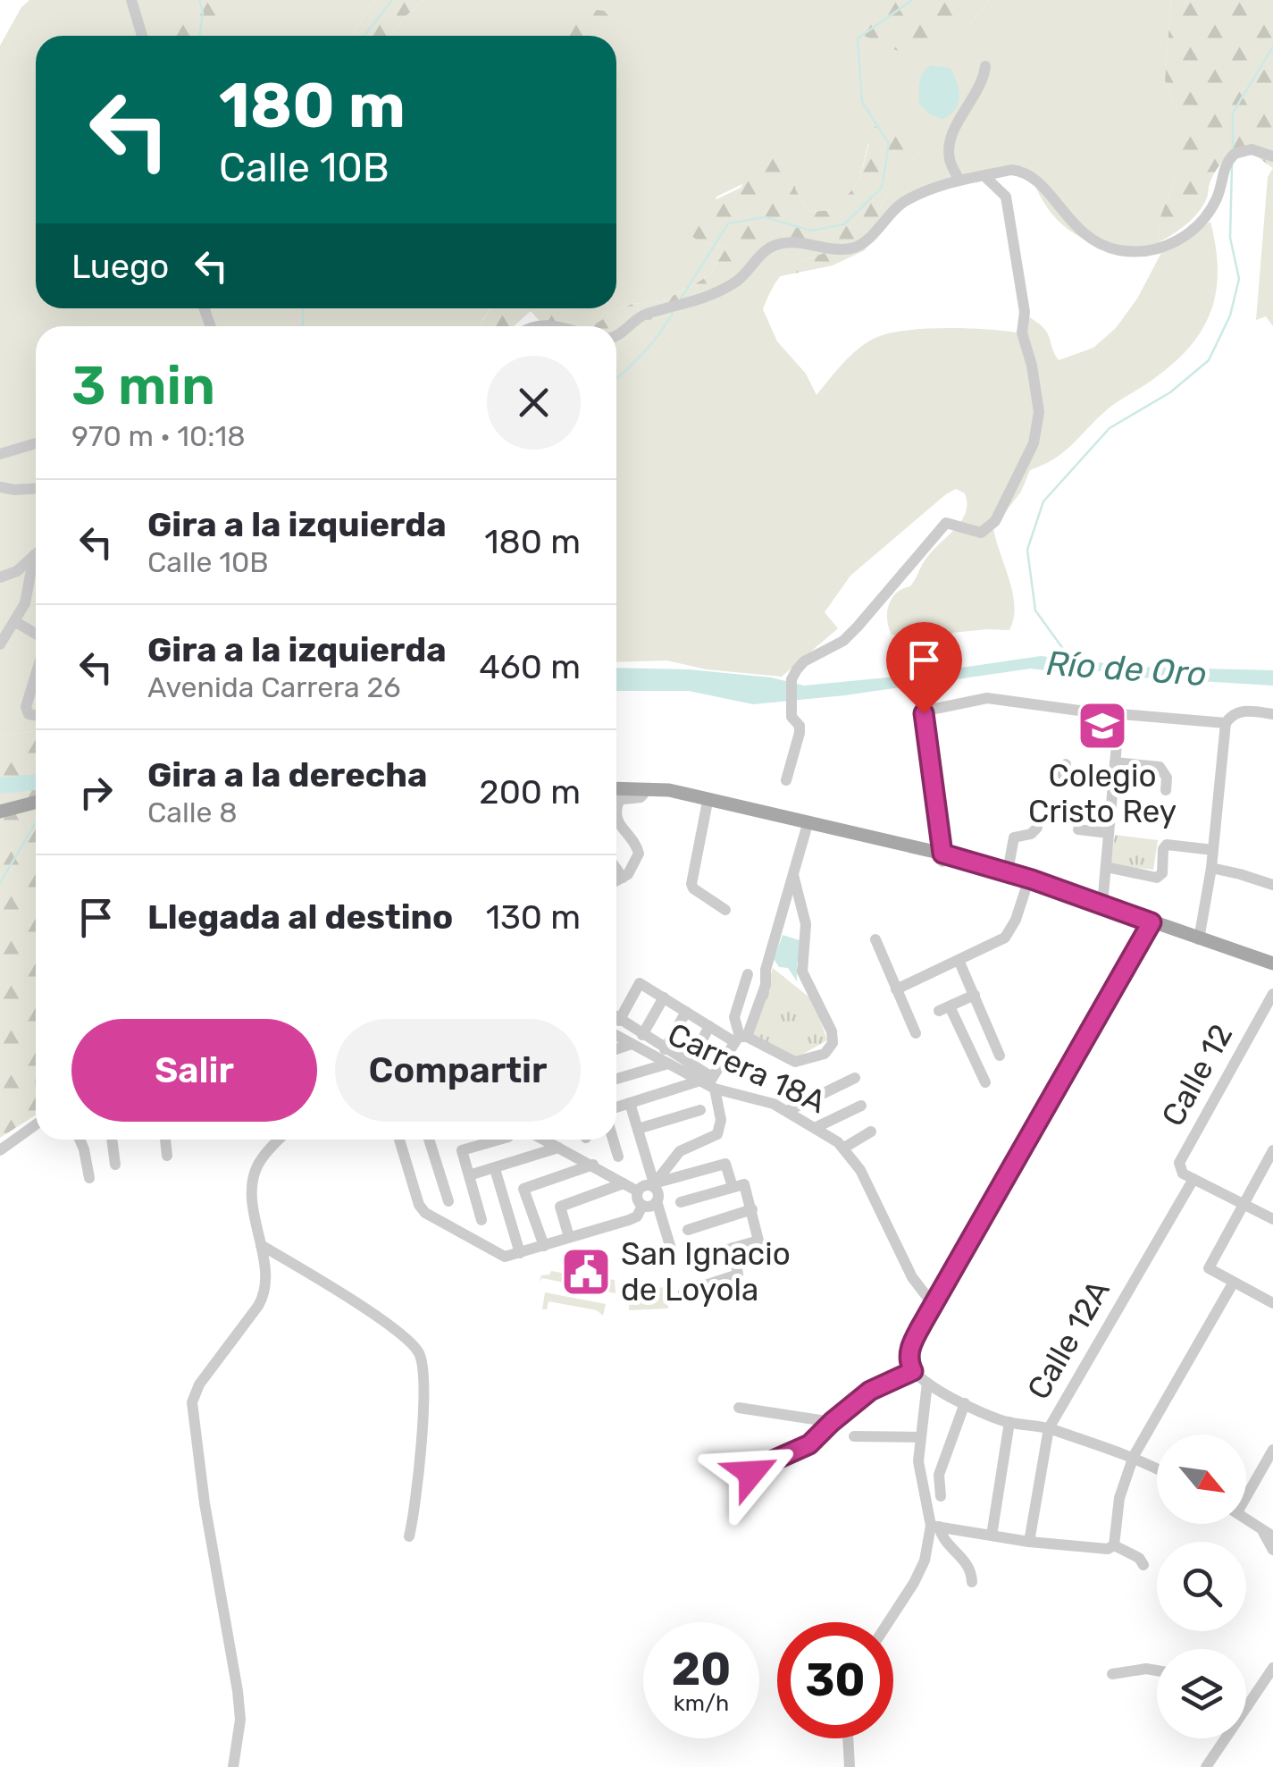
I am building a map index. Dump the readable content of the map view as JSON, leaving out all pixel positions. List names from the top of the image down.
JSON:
{
  "streets": {
    "street": ["Carrera 18A", "Calle 12", "Calle 12A"]
  },
  "crossings": [
    ["Calle 12", "Calle 12A"]
  ],
  "water": ["Río de Oro"],
  "places": {
    "school or university": ["Colegio Cristo Rey"],
    "public building": ["San Ignacio de Loyola"]
  },
  "north": "bottom right",
  "page": {
    "turn": ["180 m", "Calle 10B"],
    "then": "Luego",
    "heading": ["3 min", "970 m · 10:18"],
    "list": [
      {
        "name": "Gira a la izquierda",
        "note": "Calle 10B",
        "value": "180 m"
      },
      {
        "name": "Gira a la izquierda",
        "note": "Avenida Carrera 26",
        "value": "460 m"
      },
      {
        "name": "Gira a la derecha",
        "note": "Calle 8",
        "value": "200 m"
      },
      {
        "name": "Llegada al destino",
        "value": "130 m"
      }
    ],
    "buttons": ["Salir", "Compartir"],
    "speed": "20 km/h",
    "limit": "30"
  }
}
